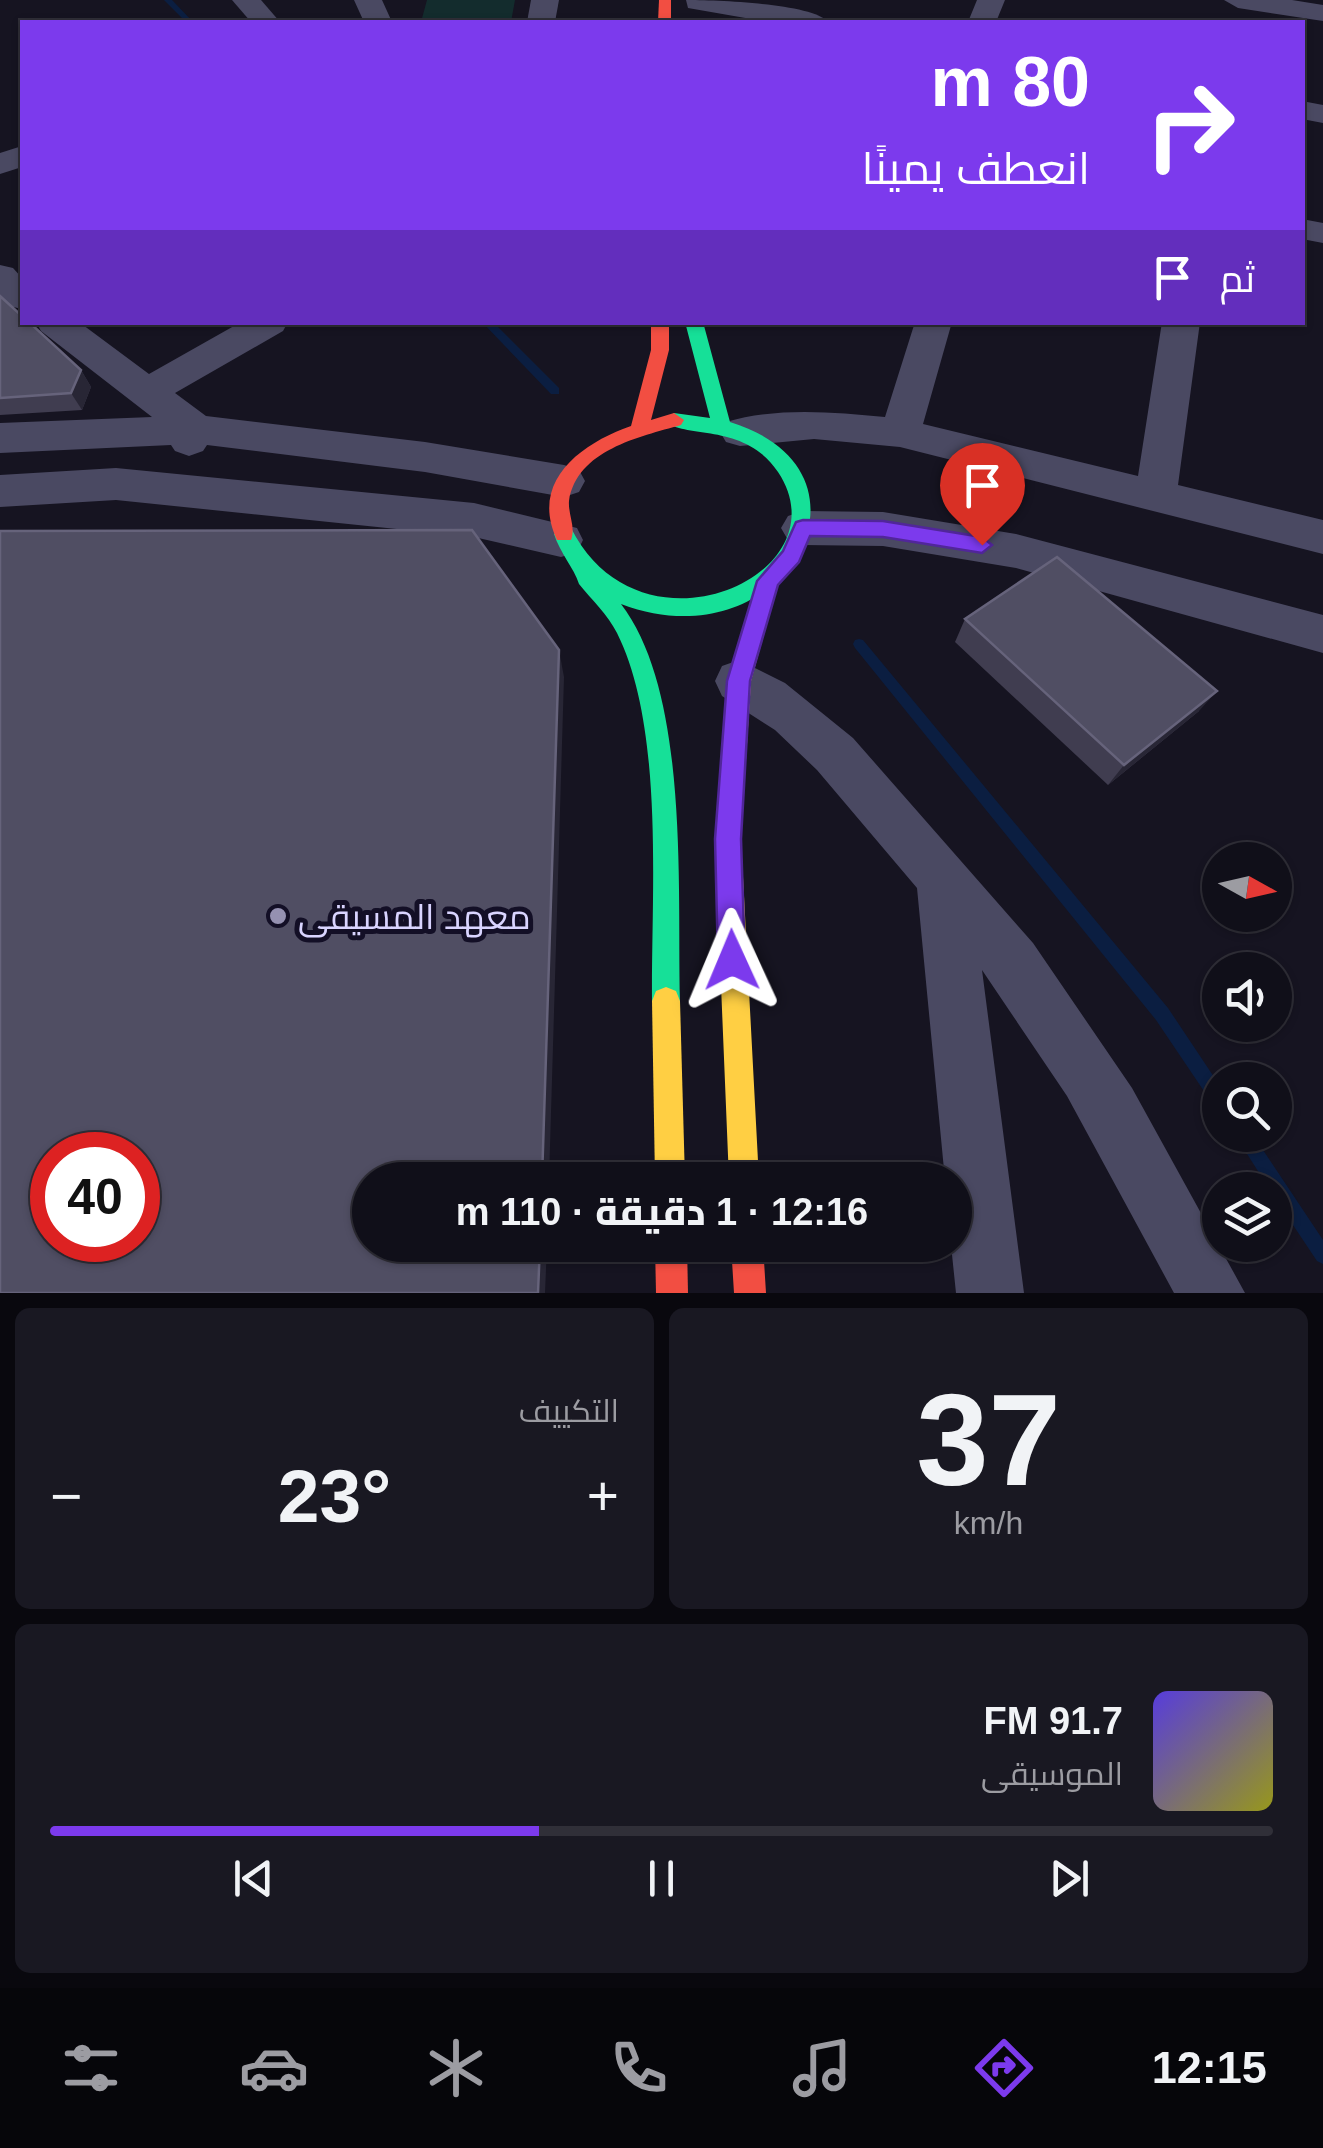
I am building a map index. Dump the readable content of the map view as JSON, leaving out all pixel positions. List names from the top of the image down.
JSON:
{
  "places": ["معهد المسيقى"],
  "north": "right",
  "page": {
    "turn": ["80 m", "انعطف يمينًا"],
    "then": "ثم",
    "limit": "40",
    "trip": "12:16 · 1 دقيقة · 110 m",
    "tile": [
      ["37", "km/h"],
      "التكييف"
    ],
    "heat": ["−", "23°", "+"],
    "song": ["91.7 FM", "الموسيقى"],
    "tabs": "12:15"
  }
}
